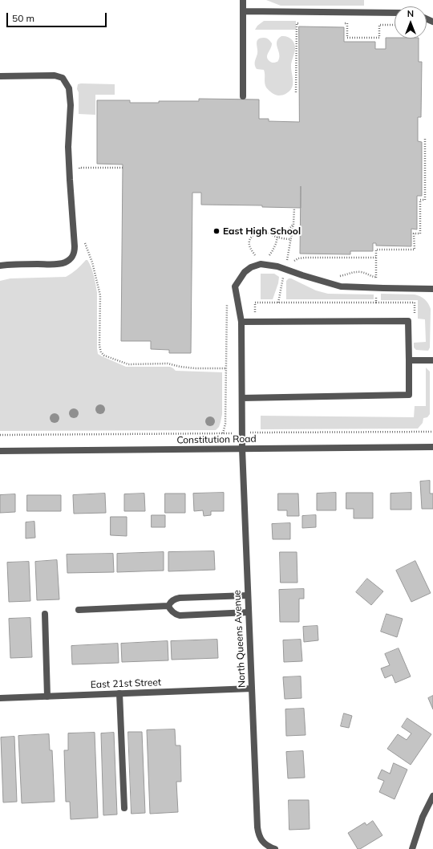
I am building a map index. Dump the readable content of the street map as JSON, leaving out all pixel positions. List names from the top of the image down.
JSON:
{
  "streets": {
    "street": ["Constitution Road", "North Queens Avenue", "East 21st Street"]
  },
  "crossings": [
    ["Constitution Road", "North Queens Avenue"],
    ["North Queens Avenue", "East 21st Street"]
  ],
  "places": ["East High School"],
  "scale_bar": "50 m",
  "north": "top"
}
